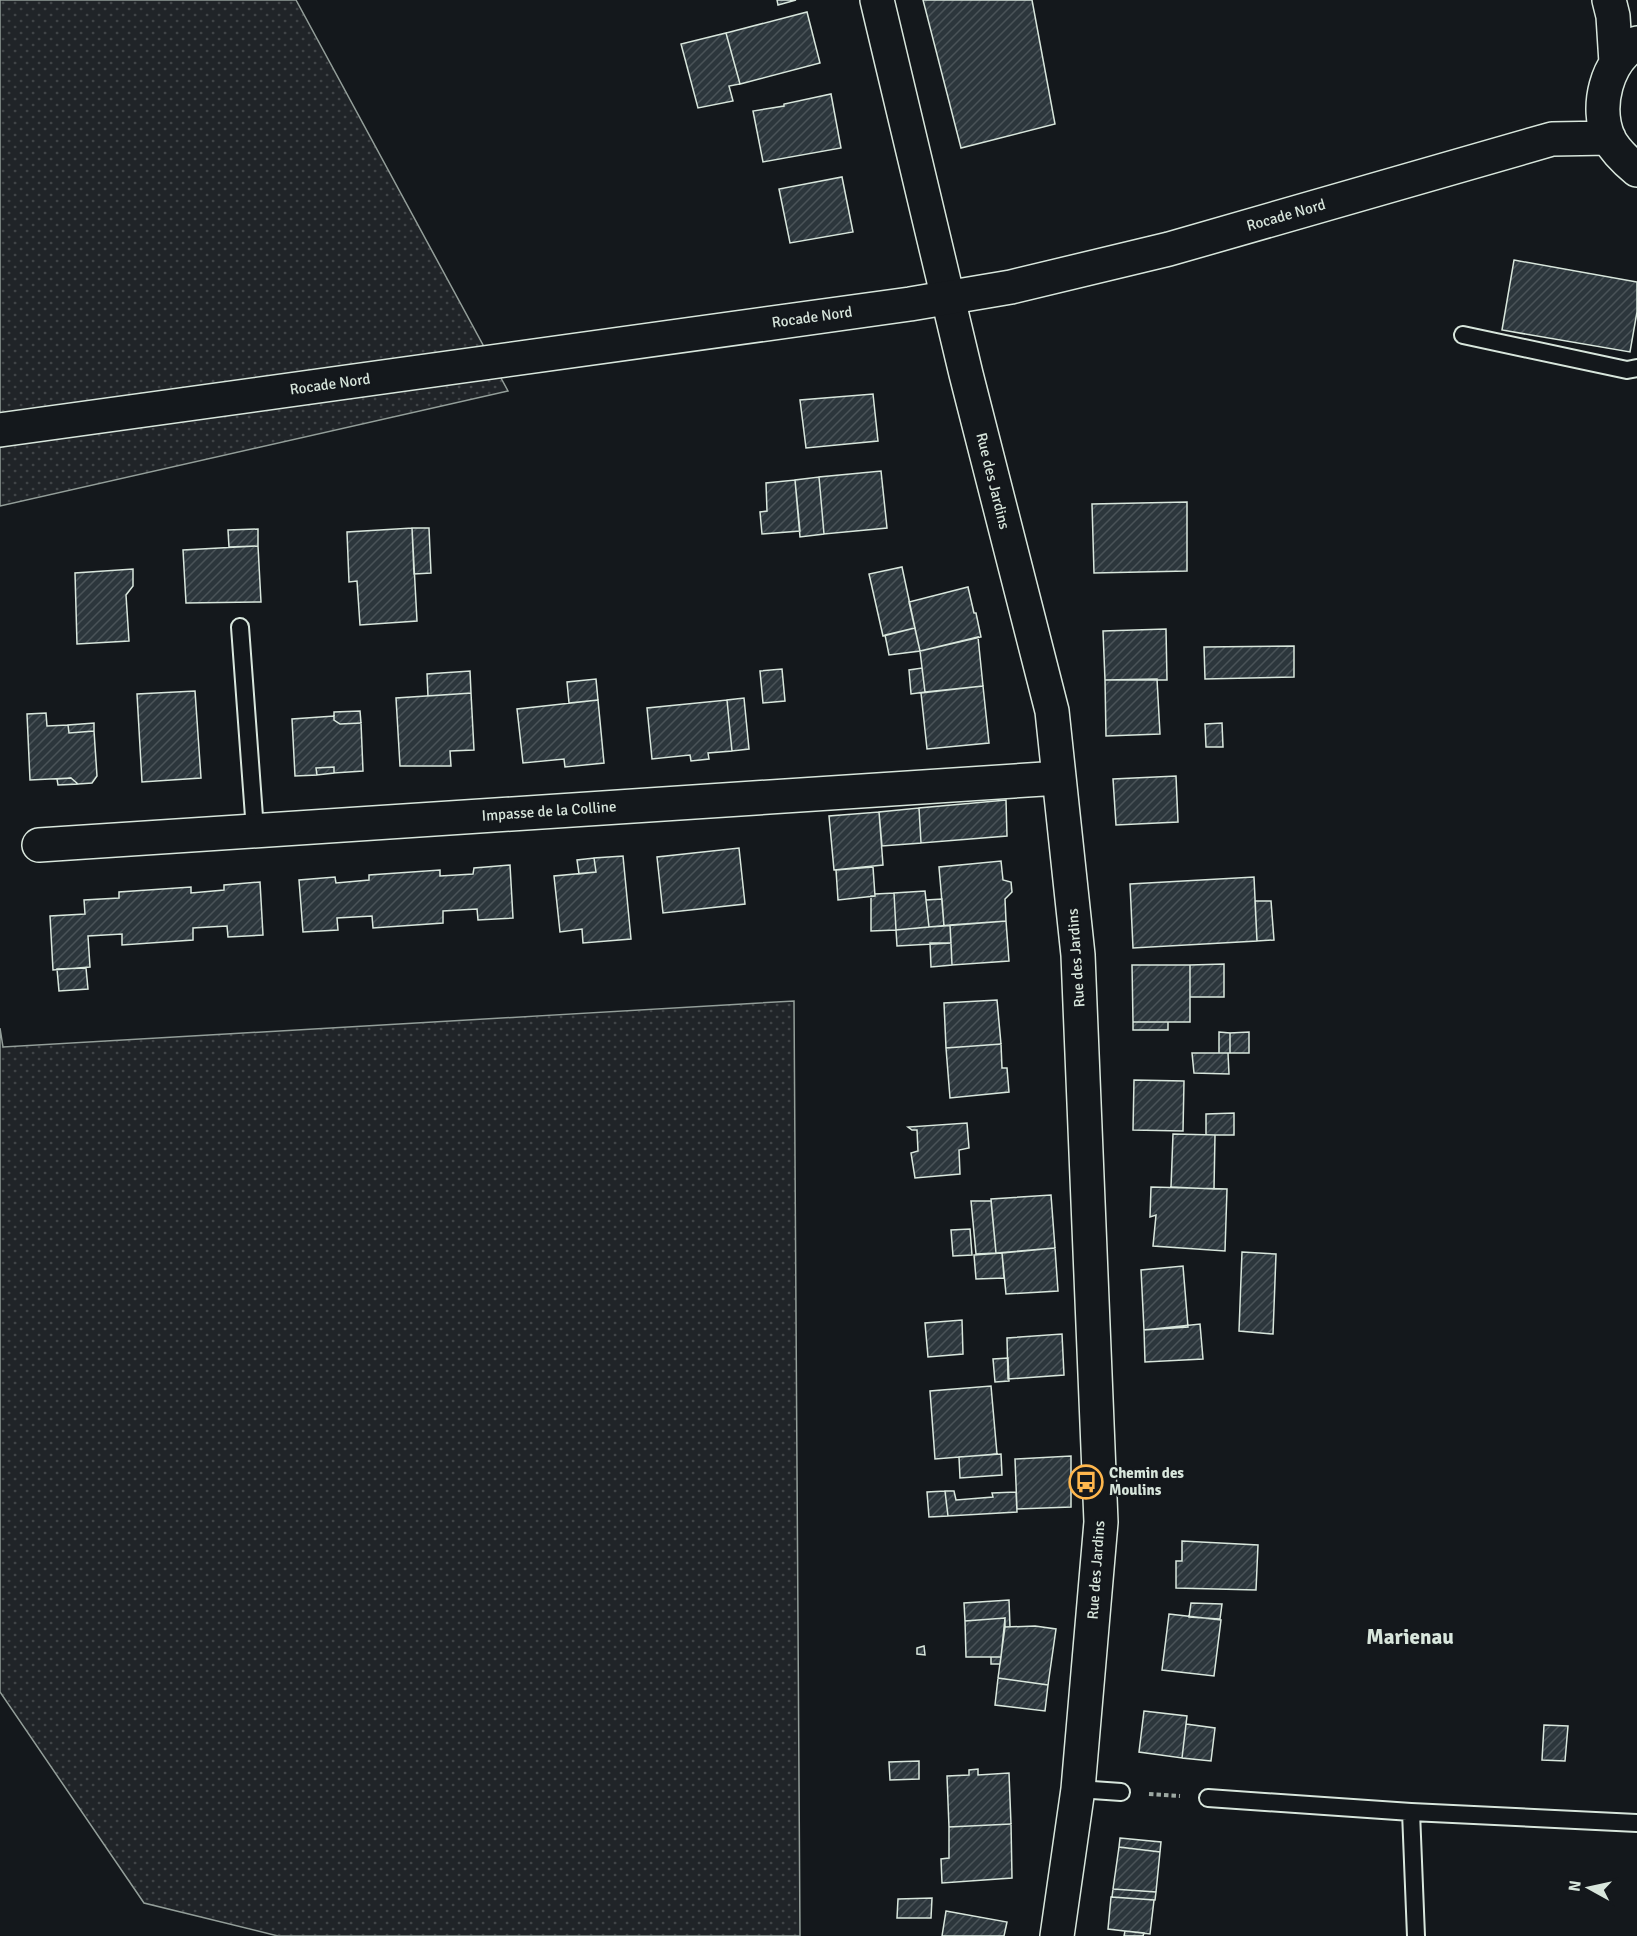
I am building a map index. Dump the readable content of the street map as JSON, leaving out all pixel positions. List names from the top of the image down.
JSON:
{
  "streets": {
    "street": ["Rocade Nord", "Rue des Jardins", "Impasse de la Colline"]
  },
  "crossings": [
    ["Rocade Nord", "Rue des Jardins"],
    ["Rue des Jardins", "Impasse de la Colline"]
  ],
  "districts": ["Marienau"],
  "places": {
    "bus stop": ["Chemin des Moulins"]
  },
  "north": "left"
}
